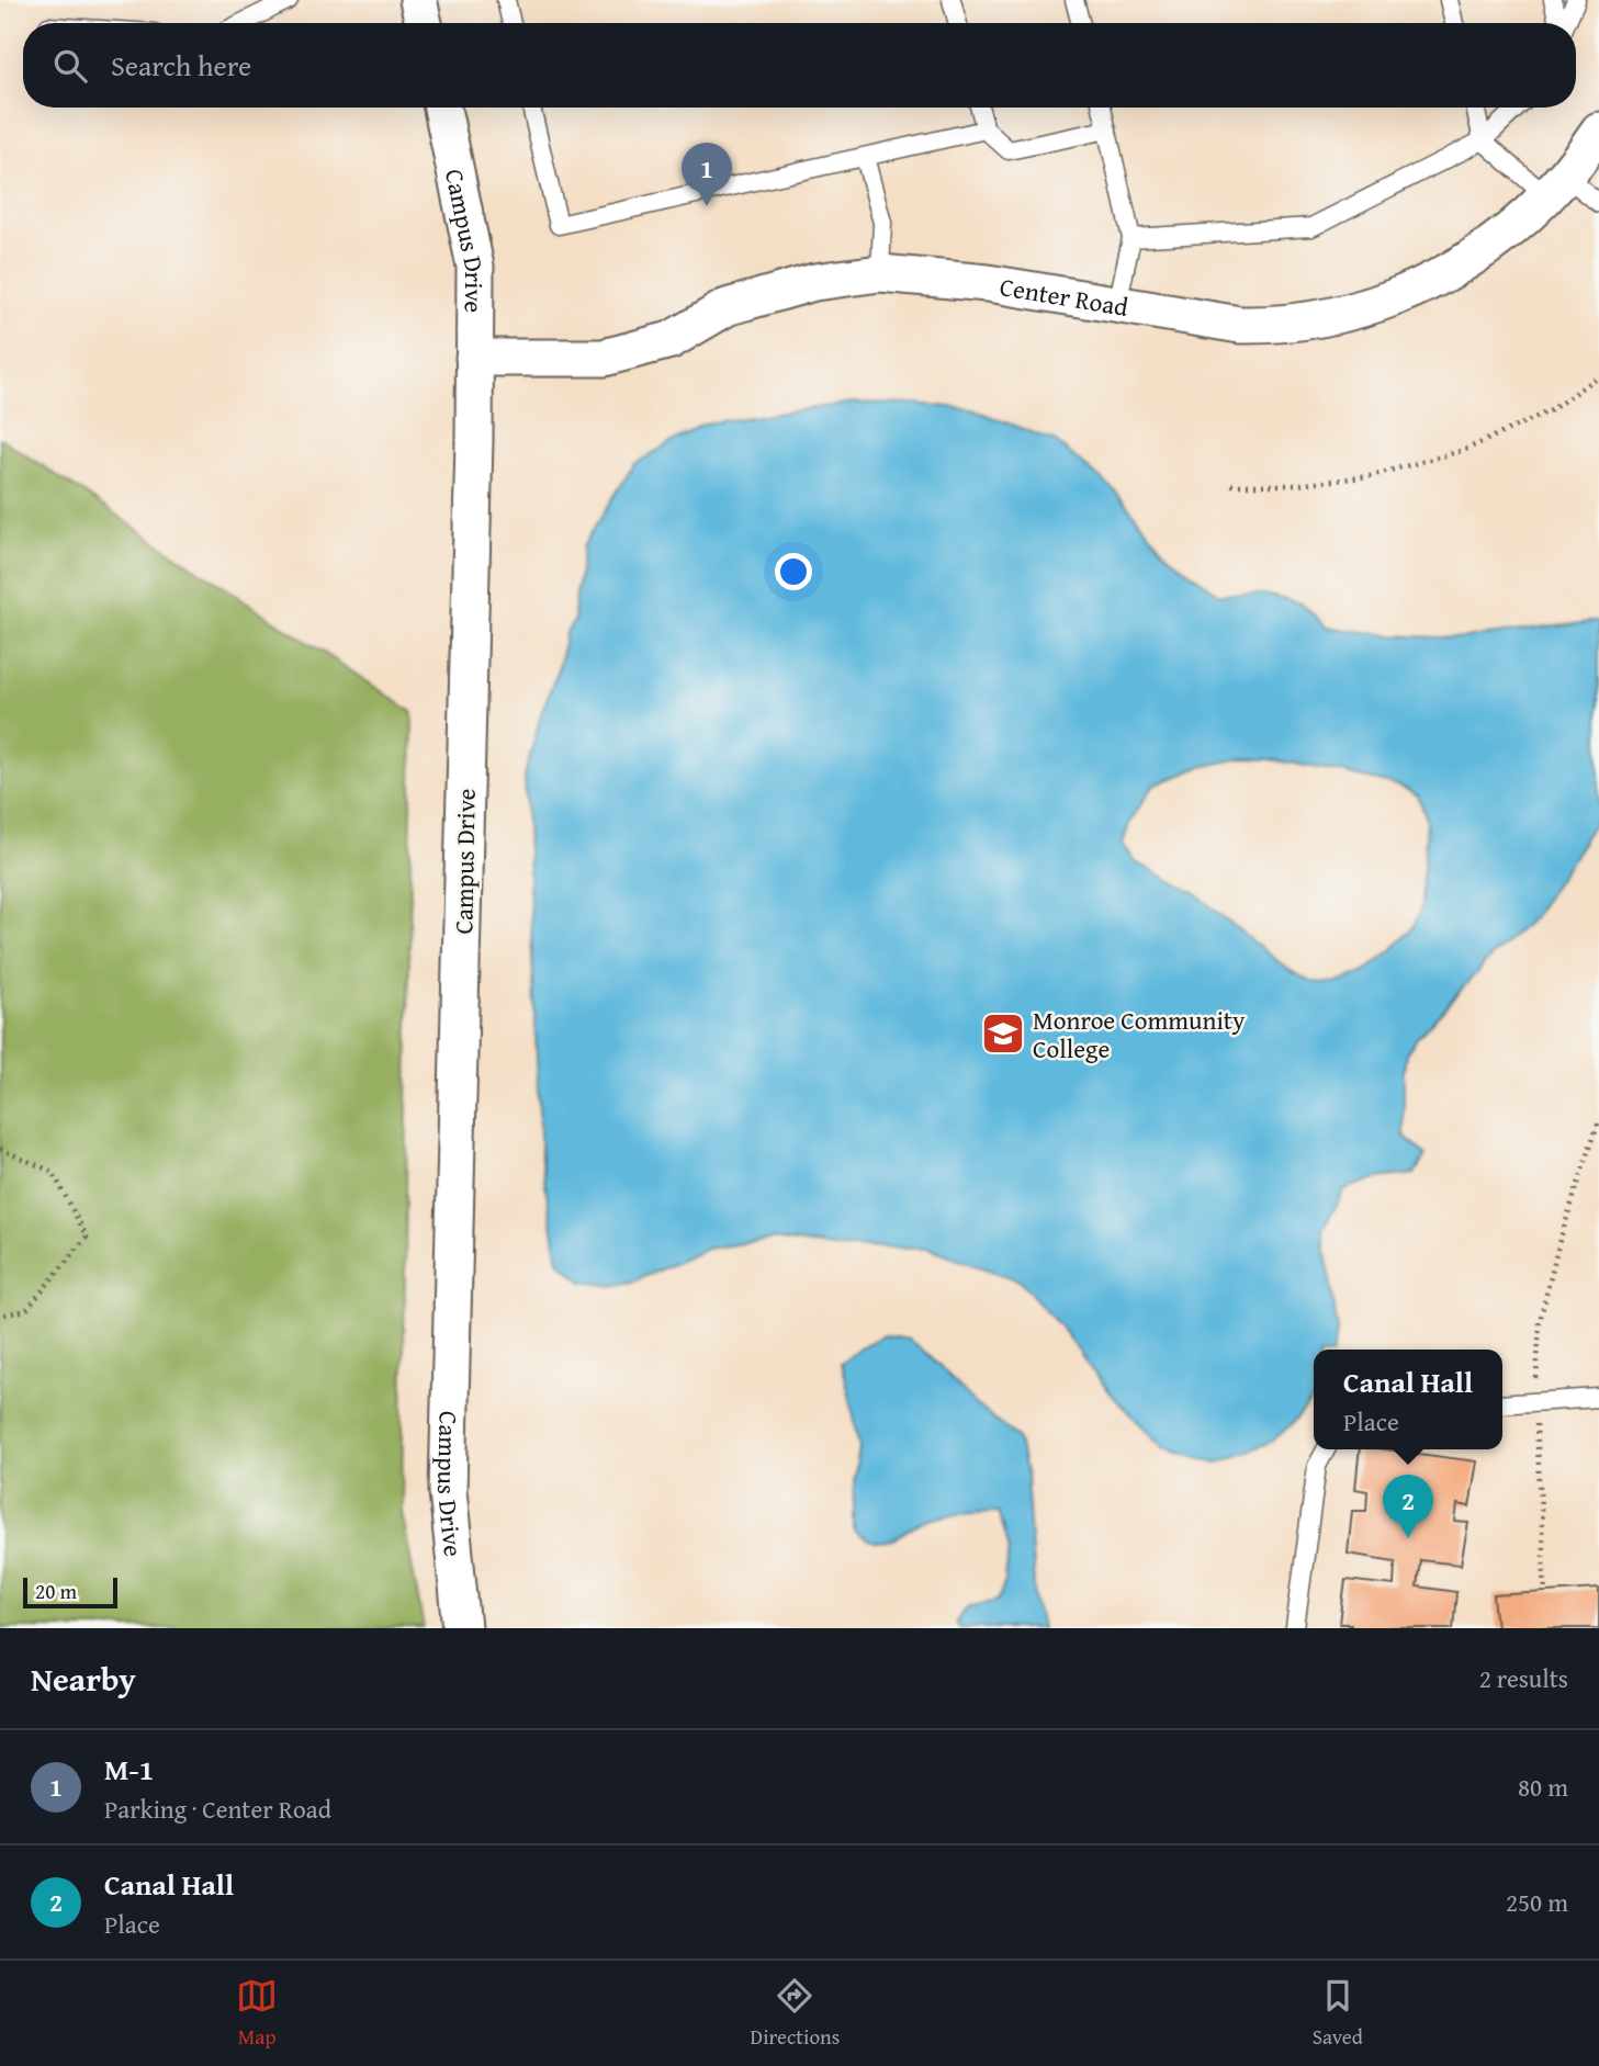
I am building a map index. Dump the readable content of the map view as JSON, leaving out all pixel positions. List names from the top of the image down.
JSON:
{
  "streets": {
    "street": ["Campus Drive", "Center Road"]
  },
  "crossings": [
    ["Campus Drive", "Center Road"]
  ],
  "places": {
    "school or university": ["Monroe Community College"]
  },
  "scale_bar": "20 m",
  "page": {
    "search": "Search here",
    "pins": ["1", "2"],
    "popup": ["Canal Hall", "Place"],
    "scale": "20 m",
    "heading": ["Nearby", "2 results"],
    "list": [
      {
        "mark": "1",
        "name": "M-1",
        "note": "Parking · Center Road",
        "value": "80 m"
      },
      {
        "mark": "2",
        "name": "Canal Hall",
        "note": "Place",
        "value": "250 m"
      }
    ],
    "nav": ["Map", "Directions", "Saved"]
  }
}
